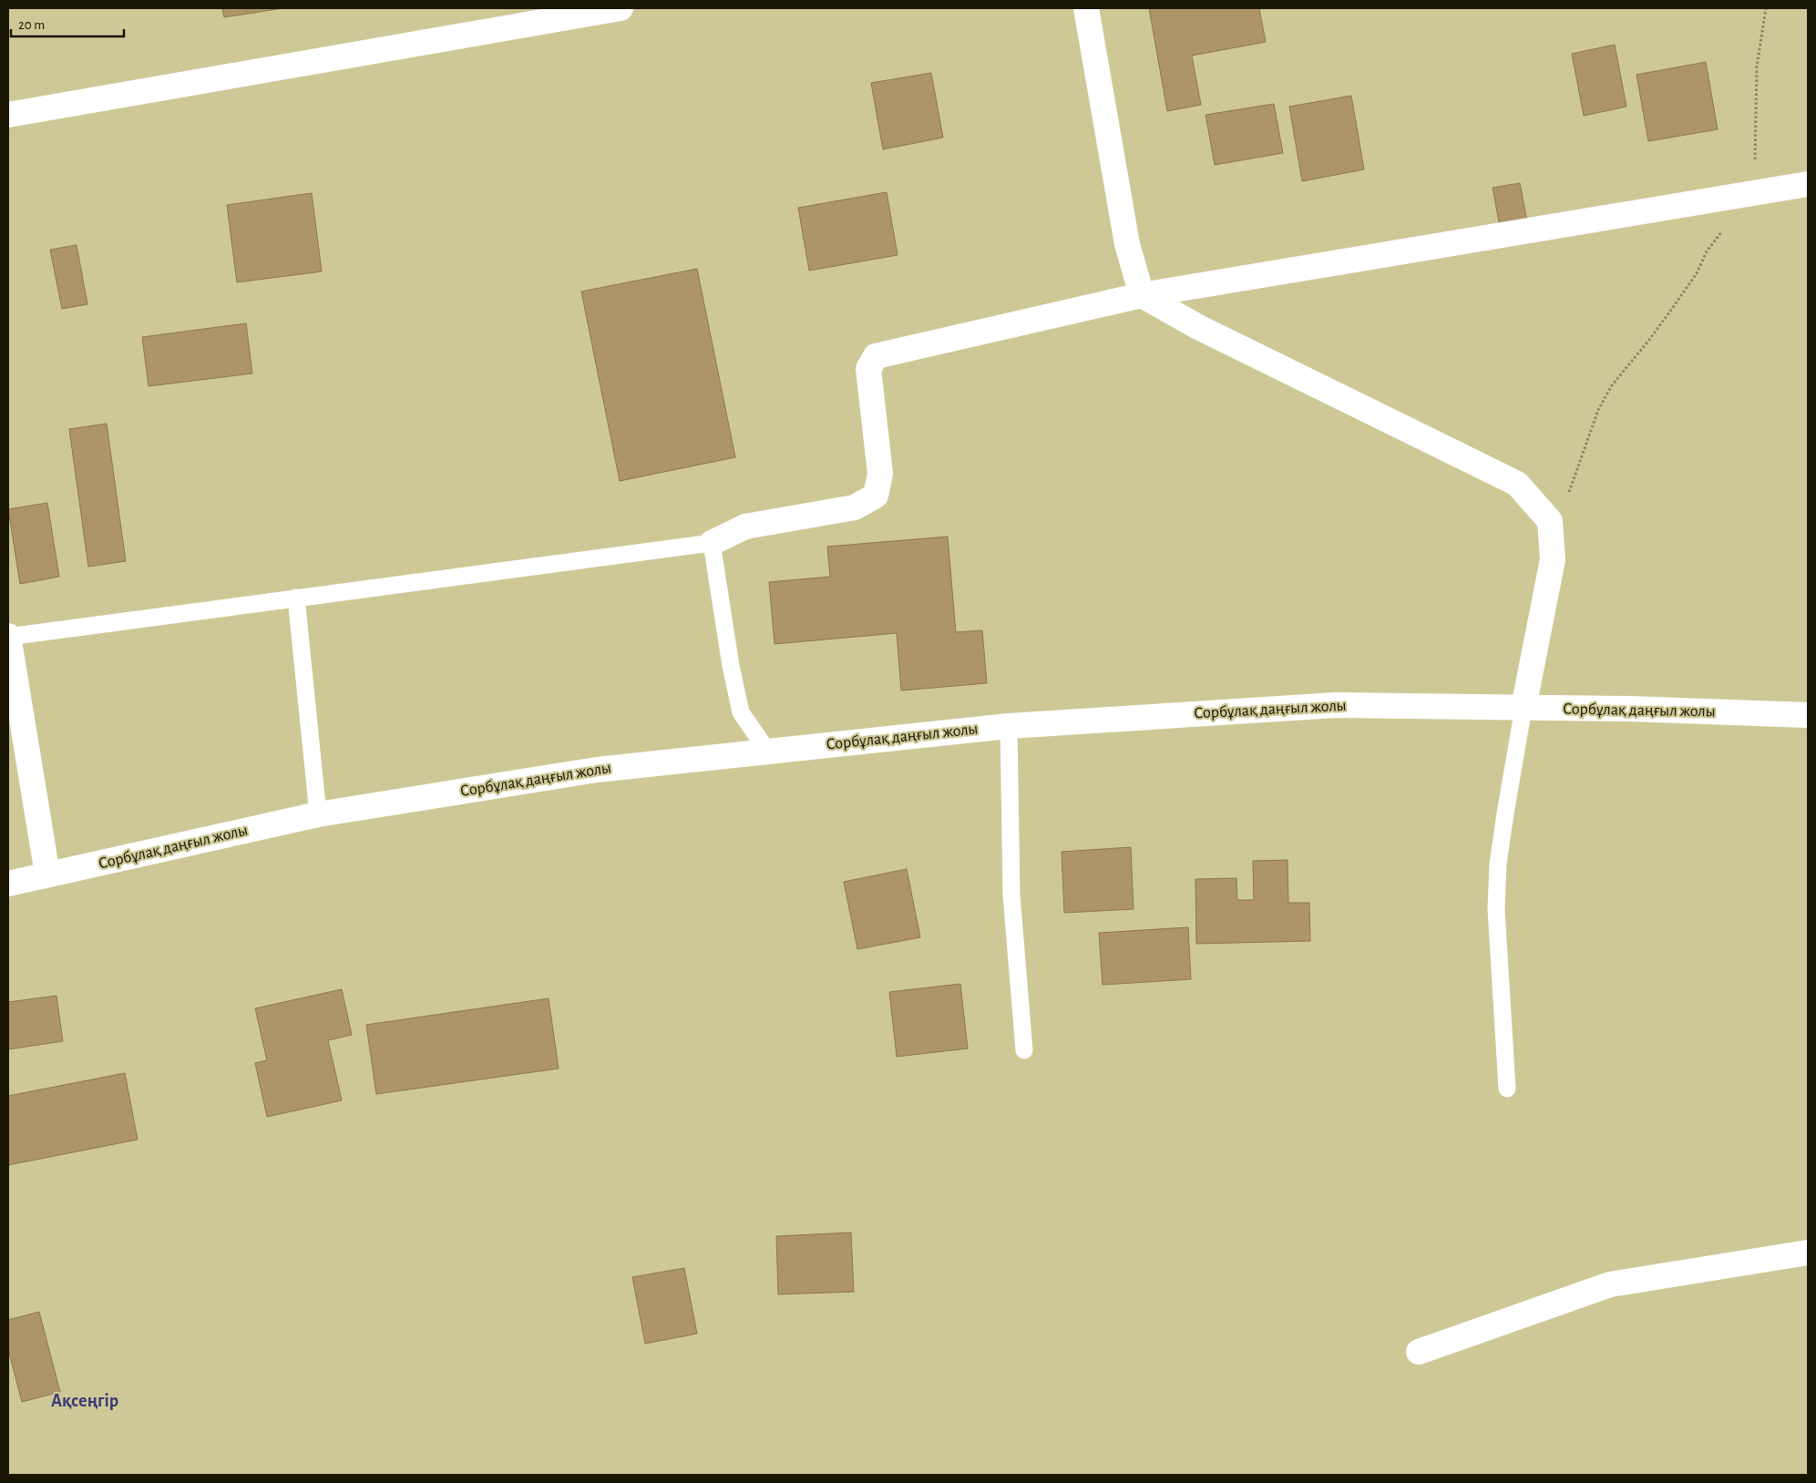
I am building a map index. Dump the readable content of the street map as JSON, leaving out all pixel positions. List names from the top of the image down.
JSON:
{
  "streets": {
    "street": ["Сорбұлақ даңғыл жолы"]
  },
  "districts": ["Ақсеңгір"],
  "scale_bar": "20 m"
}
